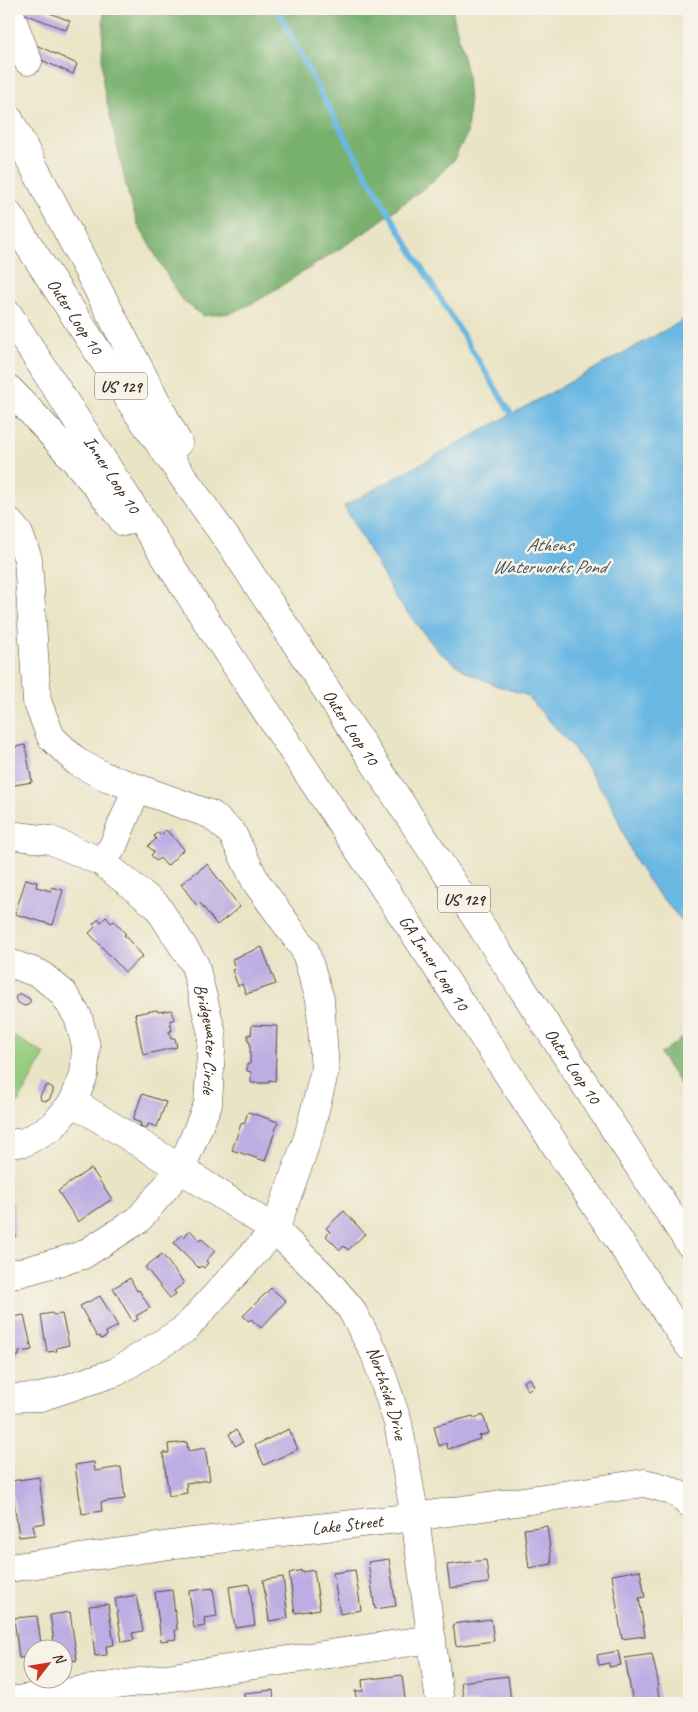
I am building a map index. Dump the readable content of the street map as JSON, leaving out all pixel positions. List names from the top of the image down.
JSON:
{
  "streets": {
    "main road": [
      "Outer Loop 10",
      "US 129",
      "Inner Loop 10",
      "GA Inner Loop 10",
      "Bridgewater Circle",
      "Northside Drive",
      "Lake Street"
    ]
  },
  "crossings": [
    ["Inner Loop 10", "GA Inner Loop 10"],
    ["Bridgewater Circle", "Northside Drive"],
    ["Northside Drive", "Lake Street"]
  ],
  "water": ["Athens Waterworks Pond"],
  "north": "top right"
}
